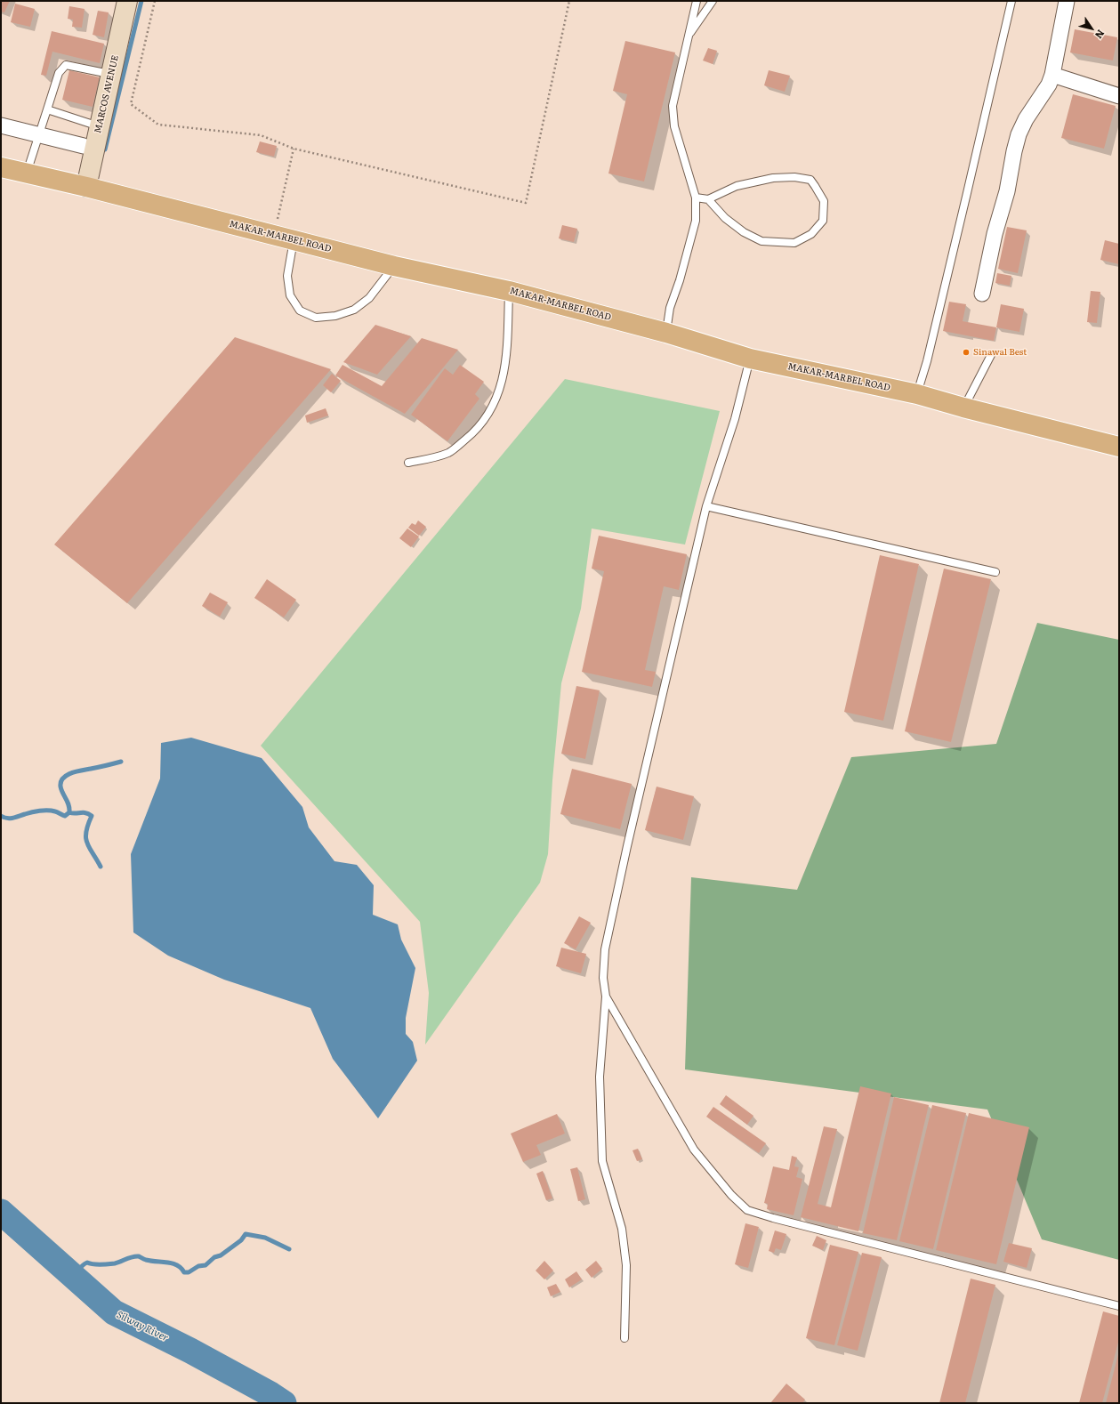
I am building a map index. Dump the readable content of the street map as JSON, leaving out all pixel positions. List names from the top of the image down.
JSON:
{
  "streets": {
    "main road": ["MAKAR-MARBEL ROAD"],
    "street": ["MARCOS AVENUE"]
  },
  "crossings": [
    ["MARCOS AVENUE", "MAKAR-MARBEL ROAD"]
  ],
  "water": ["Silway River"],
  "places": ["Sinawal Best"],
  "north": "bottom right"
}
